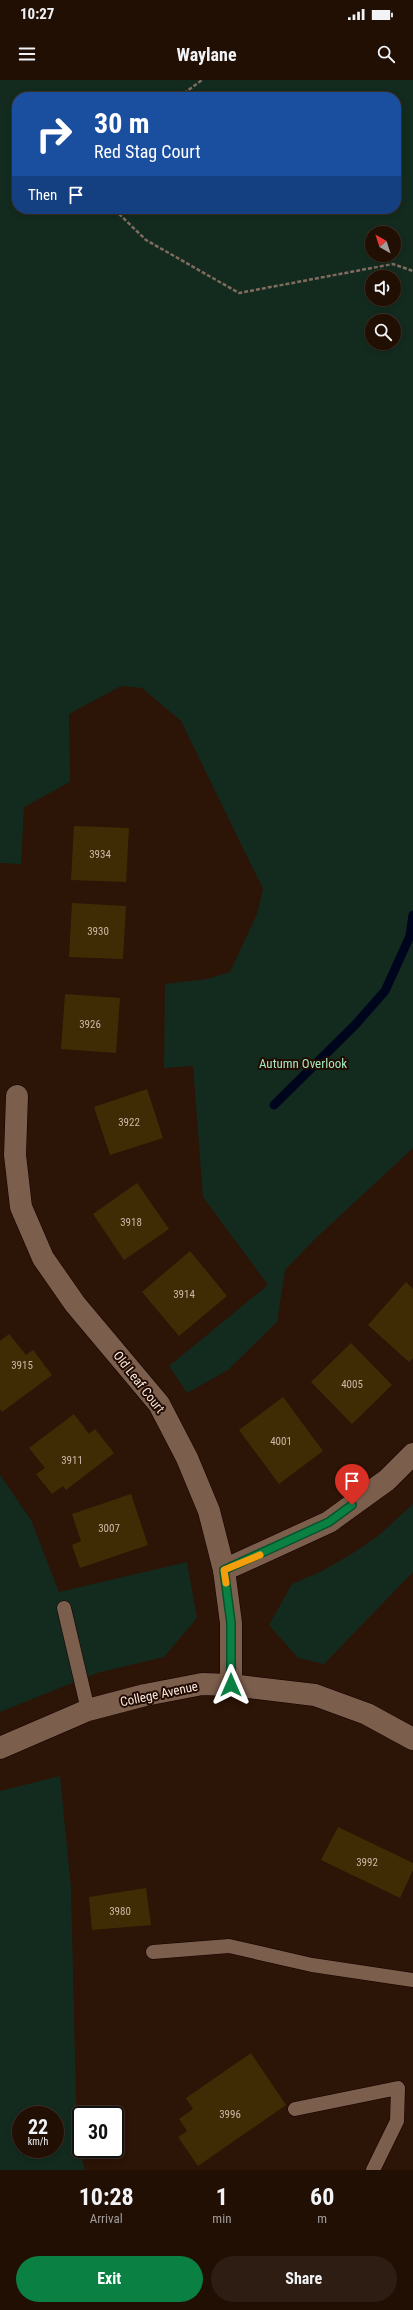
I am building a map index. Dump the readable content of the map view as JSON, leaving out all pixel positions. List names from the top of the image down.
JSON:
{
  "streets": {
    "street": ["Old Leaf Court", "College Avenue"]
  },
  "crossings": [
    ["Old Leaf Court", "College Avenue"]
  ],
  "parks": ["Autumn Overlook"],
  "house_numbers": [
    "3934",
    "3930",
    "3926",
    "3922",
    "3918",
    "3914",
    "3915",
    "4005",
    "4001",
    "3911",
    "3007",
    "3992",
    "3980",
    "3996"
  ],
  "north": "top left",
  "page": {
    "status": "10:27",
    "header": "Waylane",
    "turn": ["30 m", "Red Stag Court"],
    "then": "Then",
    "speed": "22 km/h",
    "limit": "30",
    "eta": [
      "10:28",
      "Arrival",
      "1",
      "min",
      "60",
      "m"
    ],
    "buttons": ["Exit", "Share"]
  }
}
